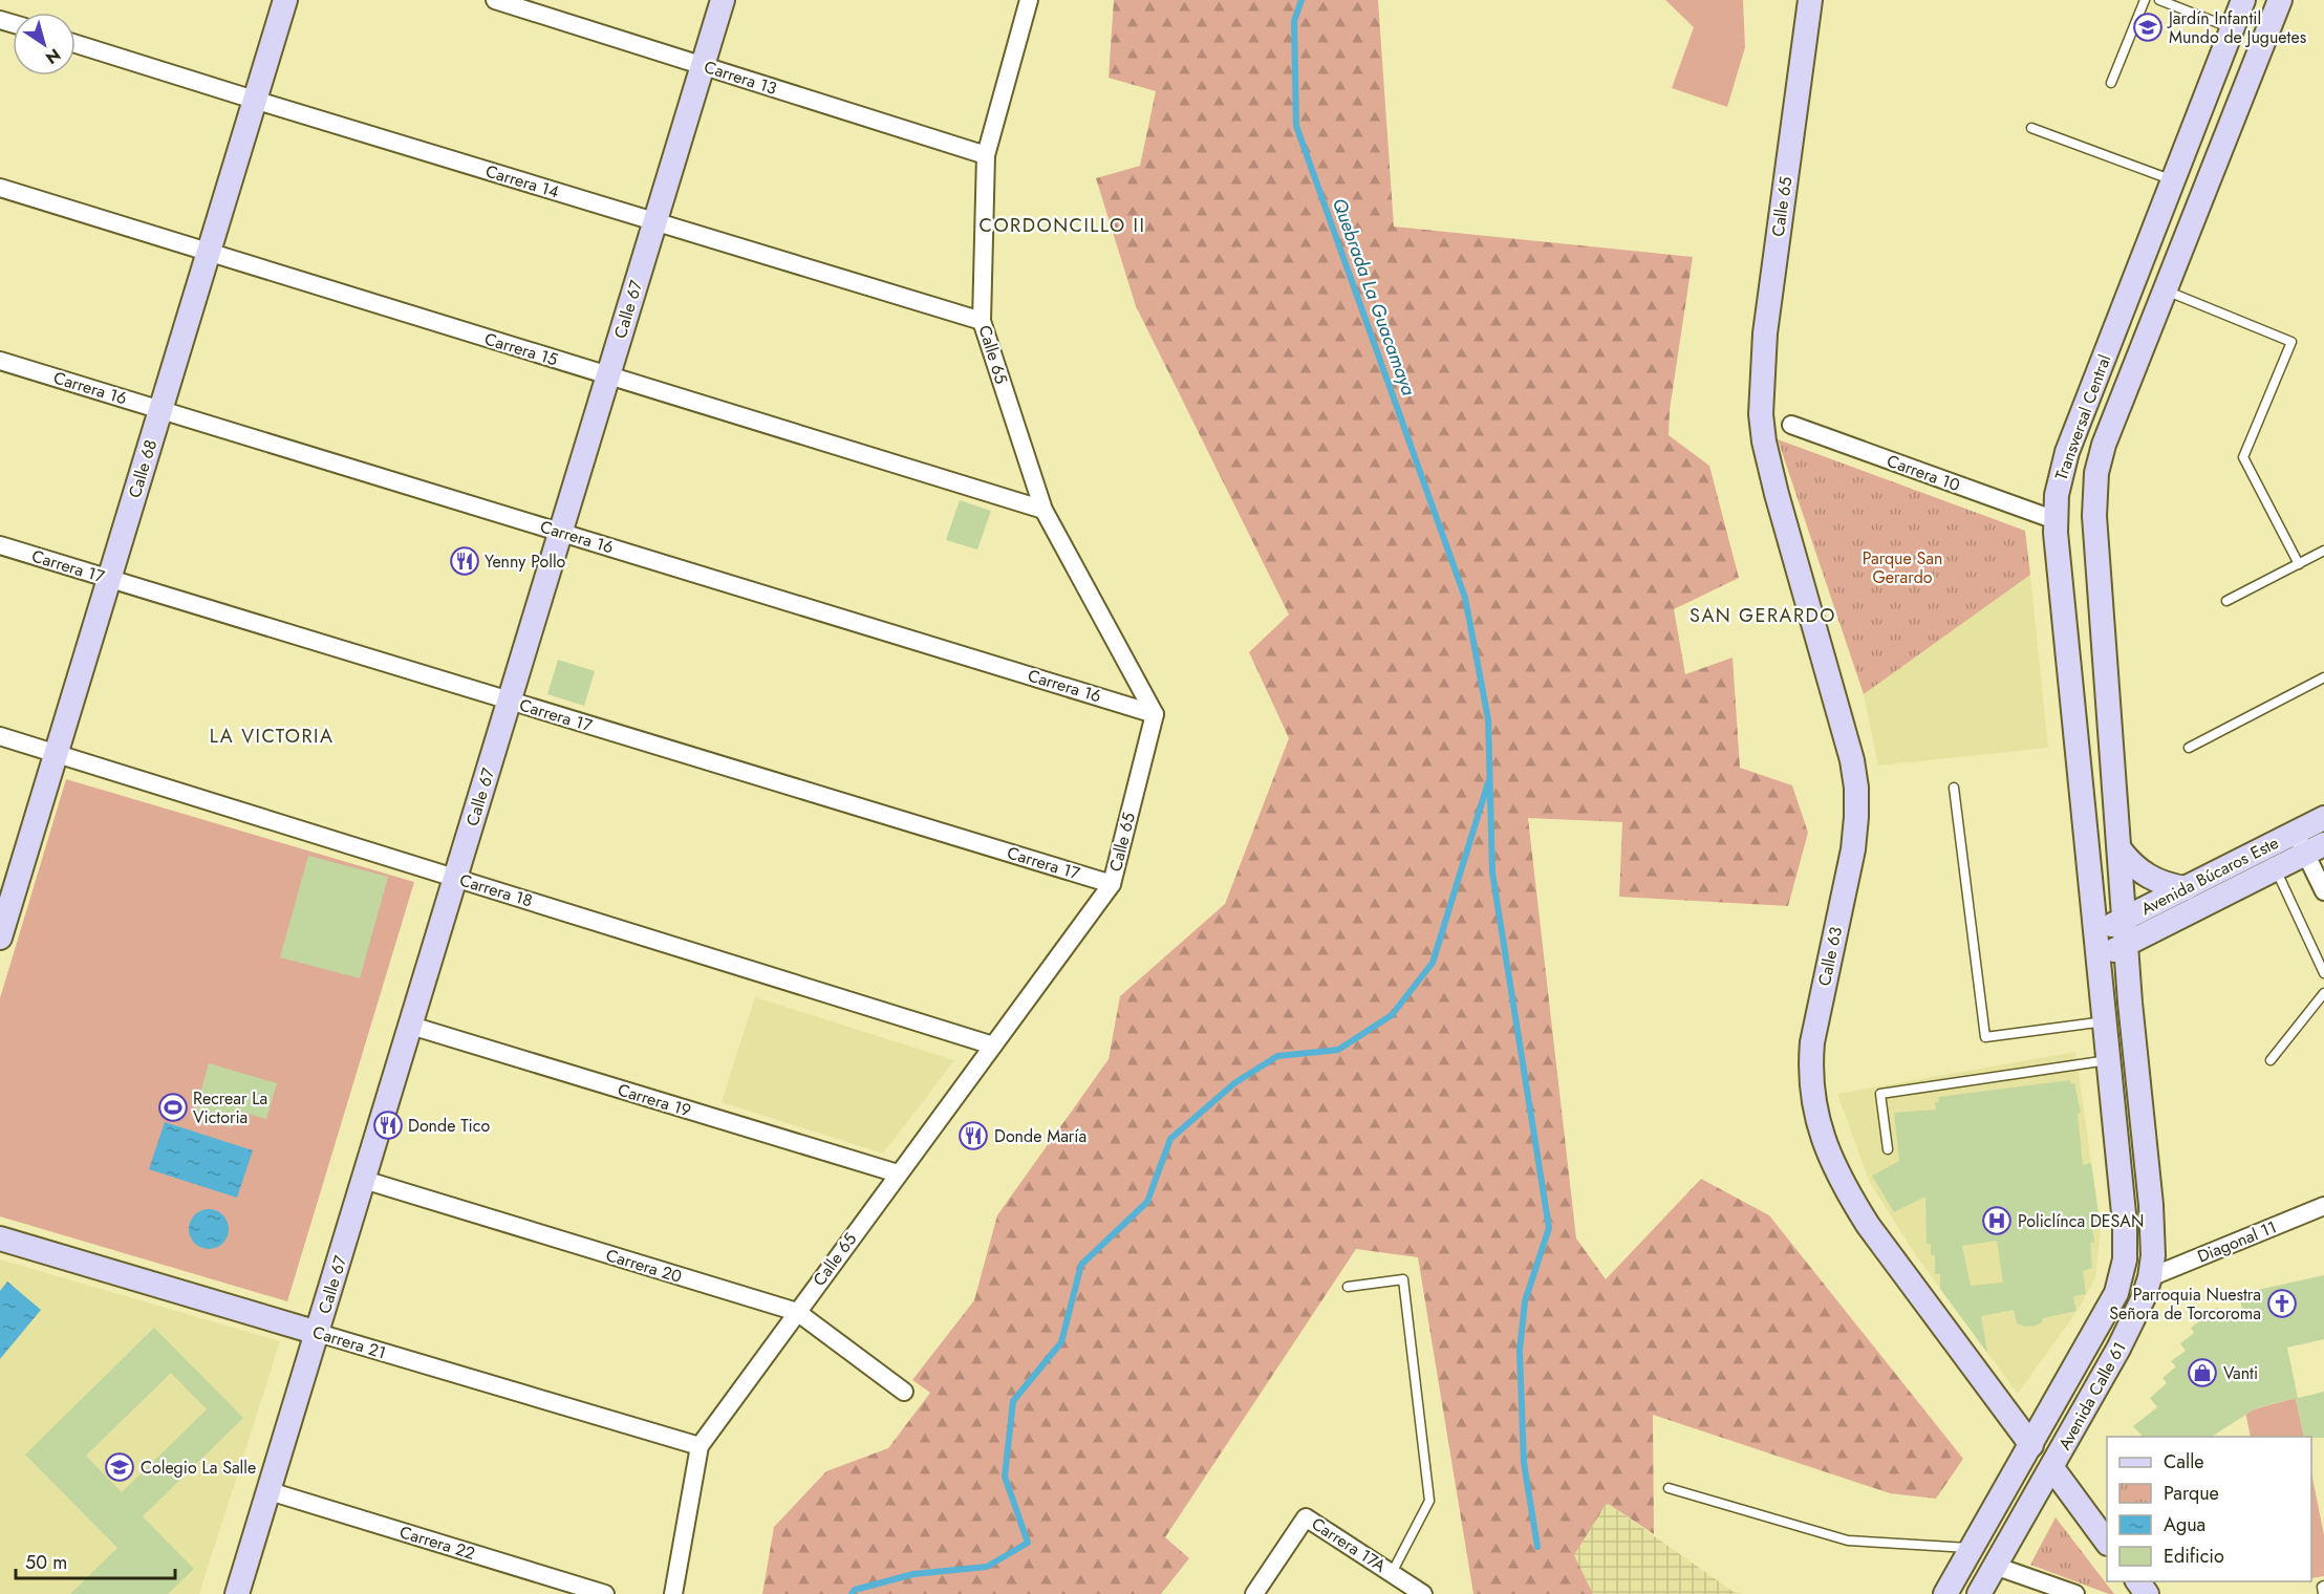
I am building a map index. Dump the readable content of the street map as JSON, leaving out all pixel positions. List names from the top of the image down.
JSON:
{
  "streets": {
    "street": [
      "Carrera 13",
      "Carrera 14",
      "Calle 65",
      "Calle 67",
      "Carrera 15",
      "Carrera 16",
      "Transversal Central",
      "Calle 68",
      "Carrera 10",
      "Carrera 17",
      "Avenida Búcaros Este",
      "Carrera 18",
      "Calle 63",
      "Carrera 19",
      "Diagonal 11",
      "Carrera 20",
      "Carrera 21",
      "Avenida Calle 61",
      "Carrera 22",
      "Carrera 17A"
    ]
  },
  "crossings": [
    ["Carrera 13", "Calle 65"],
    ["Carrera 13", "Calle 67"],
    ["Carrera 14", "Calle 65"],
    ["Carrera 14", "Calle 67"],
    ["Carrera 14", "Calle 68"],
    ["Calle 65", "Carrera 15"],
    ["Calle 65", "Carrera 16"],
    ["Calle 65", "Carrera 17"],
    ["Calle 65", "Carrera 18"],
    ["Calle 65", "Calle 63"],
    ["Calle 65", "Carrera 19"],
    ["Calle 65", "Carrera 20"],
    ["Calle 65", "Carrera 21"],
    ["Calle 67", "Carrera 15"],
    ["Calle 67", "Carrera 16"],
    ["Calle 67", "Carrera 17"],
    ["Calle 67", "Carrera 18"],
    ["Calle 67", "Carrera 19"],
    ["Calle 67", "Carrera 20"],
    ["Calle 67", "Carrera 21"],
    ["Calle 67", "Carrera 22"],
    ["Carrera 15", "Calle 68"],
    ["Carrera 16", "Calle 68"],
    ["Transversal Central", "Carrera 10"],
    ["Transversal Central", "Avenida Búcaros Este"],
    ["Transversal Central", "Avenida Calle 61"],
    ["Calle 68", "Carrera 17"],
    ["Calle 68", "Carrera 18"],
    ["Avenida Búcaros Este", "Avenida Calle 61"],
    ["Calle 63", "Avenida Calle 61"],
    ["Diagonal 11", "Avenida Calle 61"]
  ],
  "districts": ["CORDONCILLO II", "SAN GERARDO", "LA VICTORIA"],
  "water": ["Quebrada La Guacamaya"],
  "parks": ["Parque San Gerardo"],
  "places": {
    "school or university": ["Jardín Infantil Mundo de Juguetes", "Colegio La Salle"],
    "restaurant": ["Yenny Pollo", "Donde Tico", "Donde María"],
    "sports": ["Recrear La Victoria"],
    "hospital": ["Policlínca DESAN"],
    "church": ["Parroquia Nuestra Señora de Torcoroma"],
    "shop": ["Vanti"]
  },
  "legend": [
    "Calle",
    "Parque",
    "Agua",
    "Edificio"
  ],
  "scale_bar": "50 m",
  "north": "bottom right"
}
